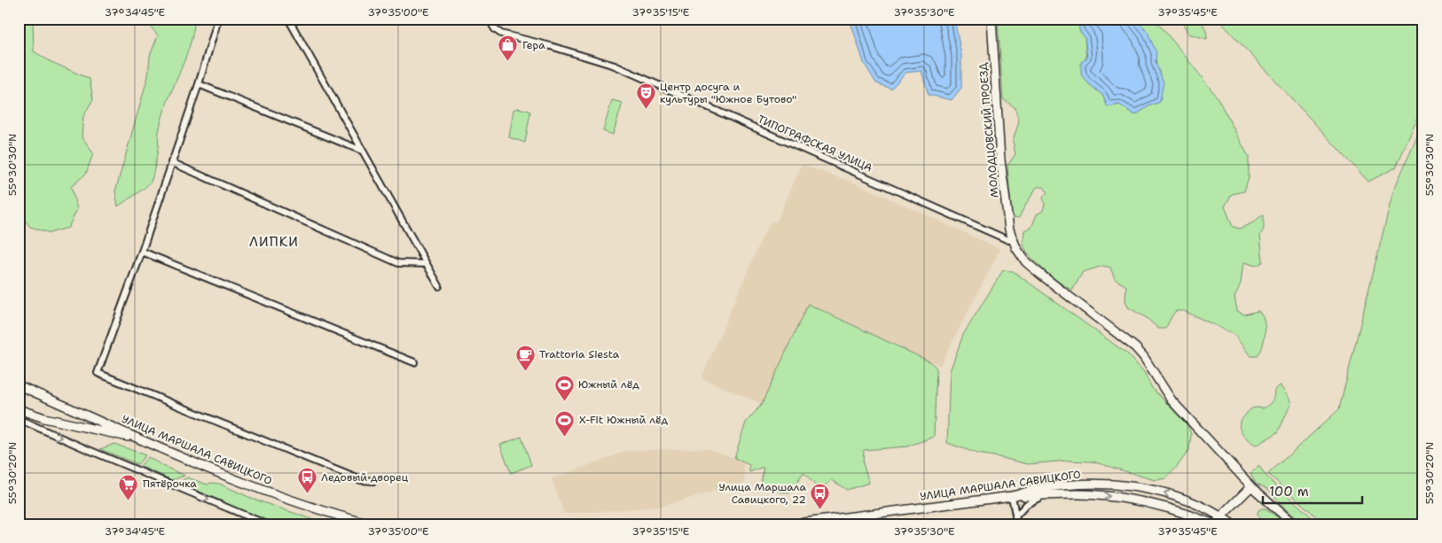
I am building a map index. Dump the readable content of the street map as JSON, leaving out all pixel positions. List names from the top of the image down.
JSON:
{
  "streets": {
    "street": ["МОЛОДЦОВСКИЙ ПРОЕЗД", "ТИПОГРАФСКАЯ УЛИЦА", "УЛИЦА МАРШАЛА САВИЦКОГО"]
  },
  "crossings": [
    ["МОЛОДЦОВСКИЙ ПРОЕЗД", "ТИПОГРАФСКАЯ УЛИЦА"]
  ],
  "districts": ["ЛИПКИ"],
  "places": {
    "shop": ["Гера"],
    "theatre": ["Центр досуга и культуры \"Южное Бутово\""],
    "cafe": ["Trattoria Siesta"],
    "sports": ["Южный лёд", "X-Fit Южный лёд"],
    "bus stop": ["Ледовый дворец", "Улица Маршала Савицкого, 22"],
    "supermarket": ["Пятёрочка"]
  },
  "scale_bar": "100 m",
  "coordinates": [
    "37°34'45\"E",
    "37°35'00\"E",
    "37°35'15\"E",
    "37°35'30\"E",
    "37°35'45\"E",
    "55°30'30\"N",
    "55°30'20\"N"
  ]
}
